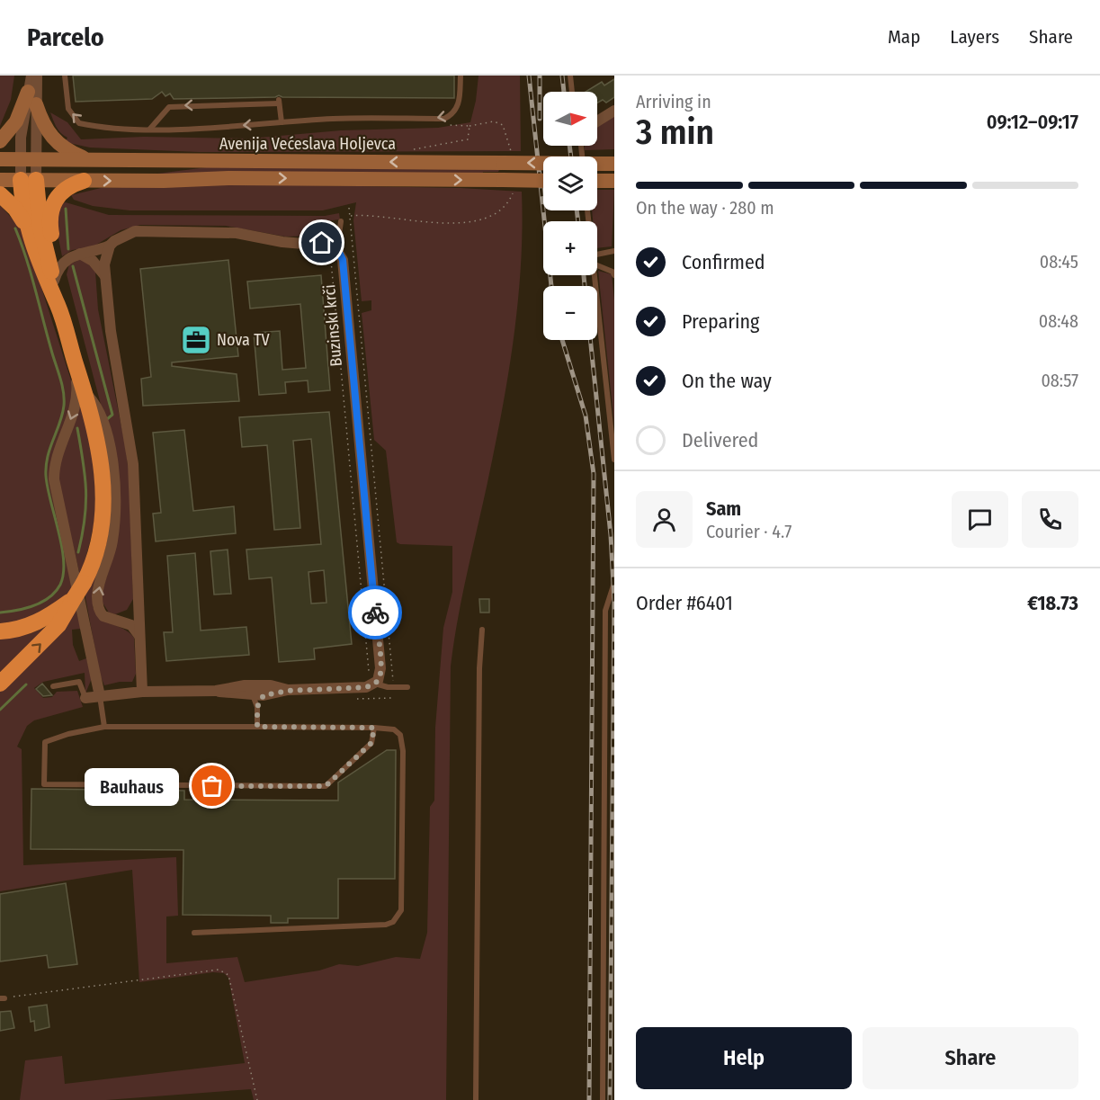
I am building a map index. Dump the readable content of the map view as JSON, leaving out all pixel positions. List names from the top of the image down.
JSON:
{
  "streets": {
    "main road": ["Avenija Većeslava Holjevca"],
    "street": ["Buzinski krči"]
  },
  "places": {
    "office": ["Nova TV"],
    "other": ["Bauhaus"]
  },
  "north": "right",
  "page": {
    "header": "Parcelo",
    "nav": ["Map", "Layers", "Share"],
    "heading": ["3 min", "Arriving in", "09:12–09:17"],
    "panel": [
      "Sam",
      "Courier · 4.7",
      "Order #6401",
      "€18.73"
    ],
    "map_buttons": ["+", "−"],
    "bar": "On the way · 280 m",
    "list": [
      ["Confirmed", "08:45"],
      ["Preparing", "08:48"],
      ["On the way", "08:57"],
      "Delivered"
    ],
    "bubble": "Bauhaus",
    "buttons": ["Help", "Share"]
  }
}
